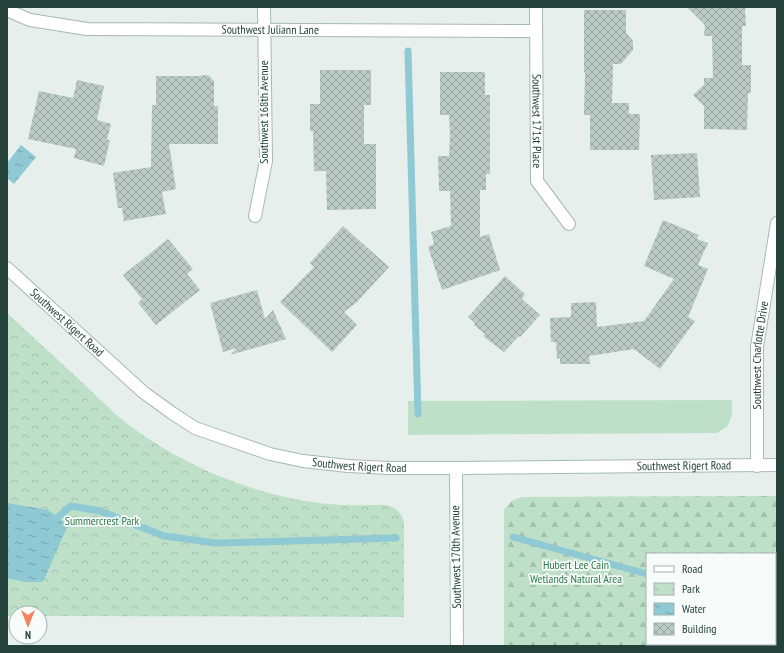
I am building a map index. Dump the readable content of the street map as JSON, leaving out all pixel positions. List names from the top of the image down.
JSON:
{
  "streets": {
    "street": [
      "Southwest Juliann Lane",
      "Southwest 168th Avenue",
      "Southwest 171st Place",
      "Southwest Rigert Road",
      "Southwest Charlotte Drive",
      "Southwest 170th Avenue"
    ]
  },
  "crossings": [
    ["Southwest Juliann Lane", "Southwest 168th Avenue"],
    ["Southwest Juliann Lane", "Southwest 171st Place"],
    ["Southwest Rigert Road", "Southwest Charlotte Drive"],
    ["Southwest Rigert Road", "Southwest 170th Avenue"]
  ],
  "parks": ["Summercrest Park", "Hubert Lee Cain Wetlands Natural Area"],
  "legend": [
    "Road",
    "Park",
    "Water",
    "Building"
  ],
  "north": "bottom"
}
